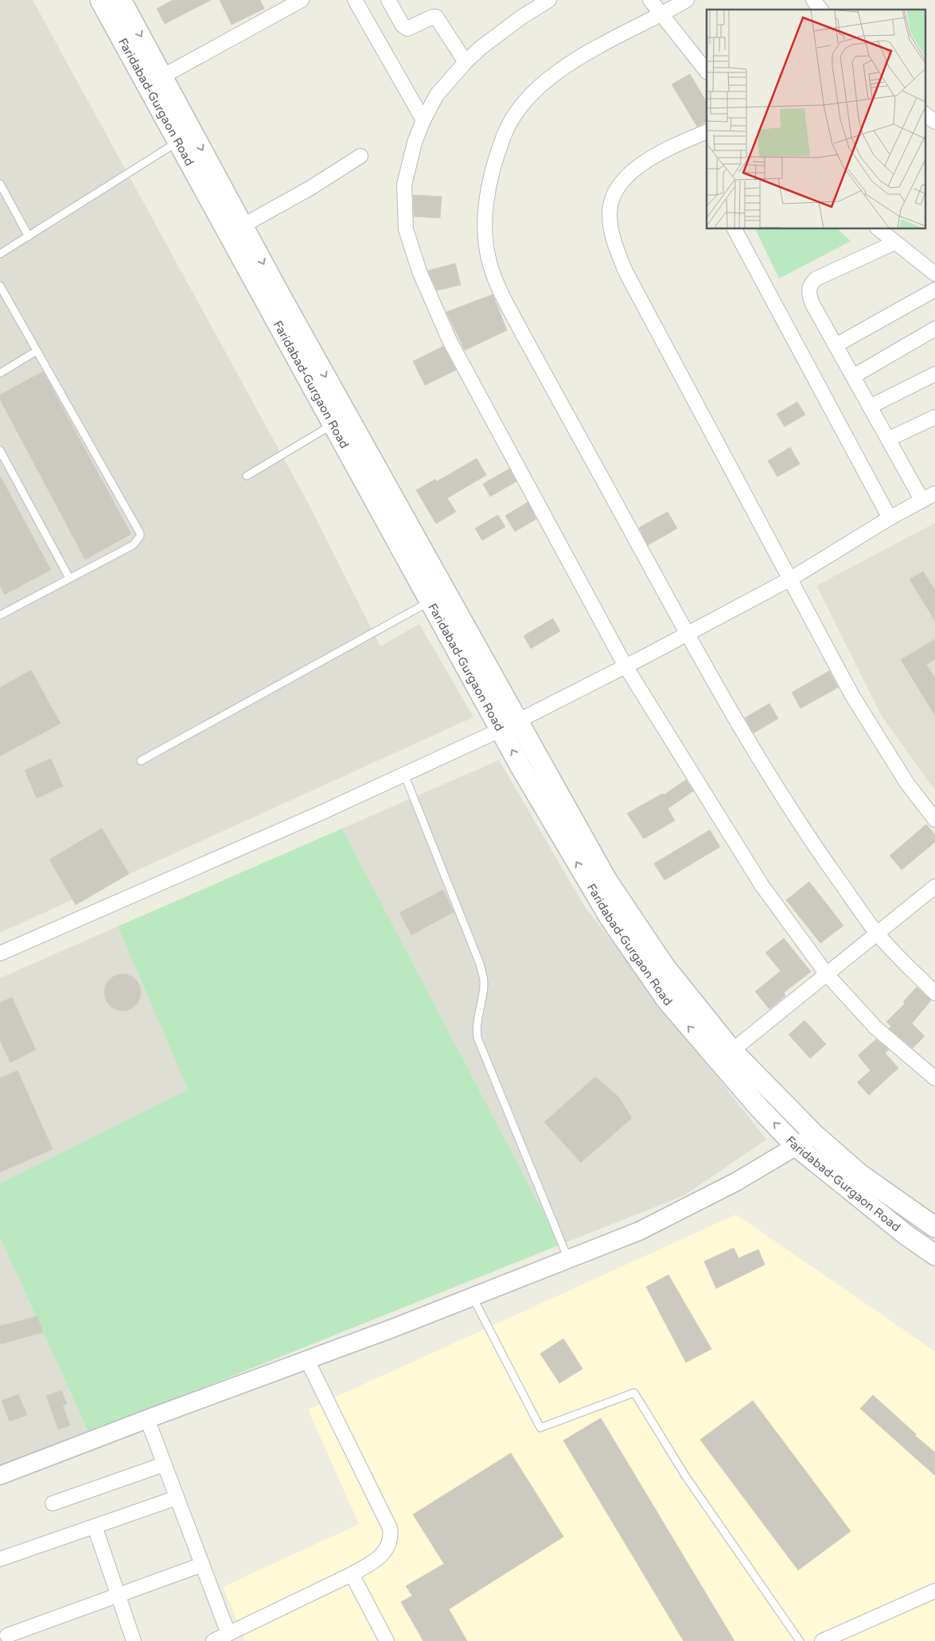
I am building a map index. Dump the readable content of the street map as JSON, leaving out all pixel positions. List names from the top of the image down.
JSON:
{
  "streets": {
    "main road": ["Faridabad-Gurgaon Road"]
  }
}
